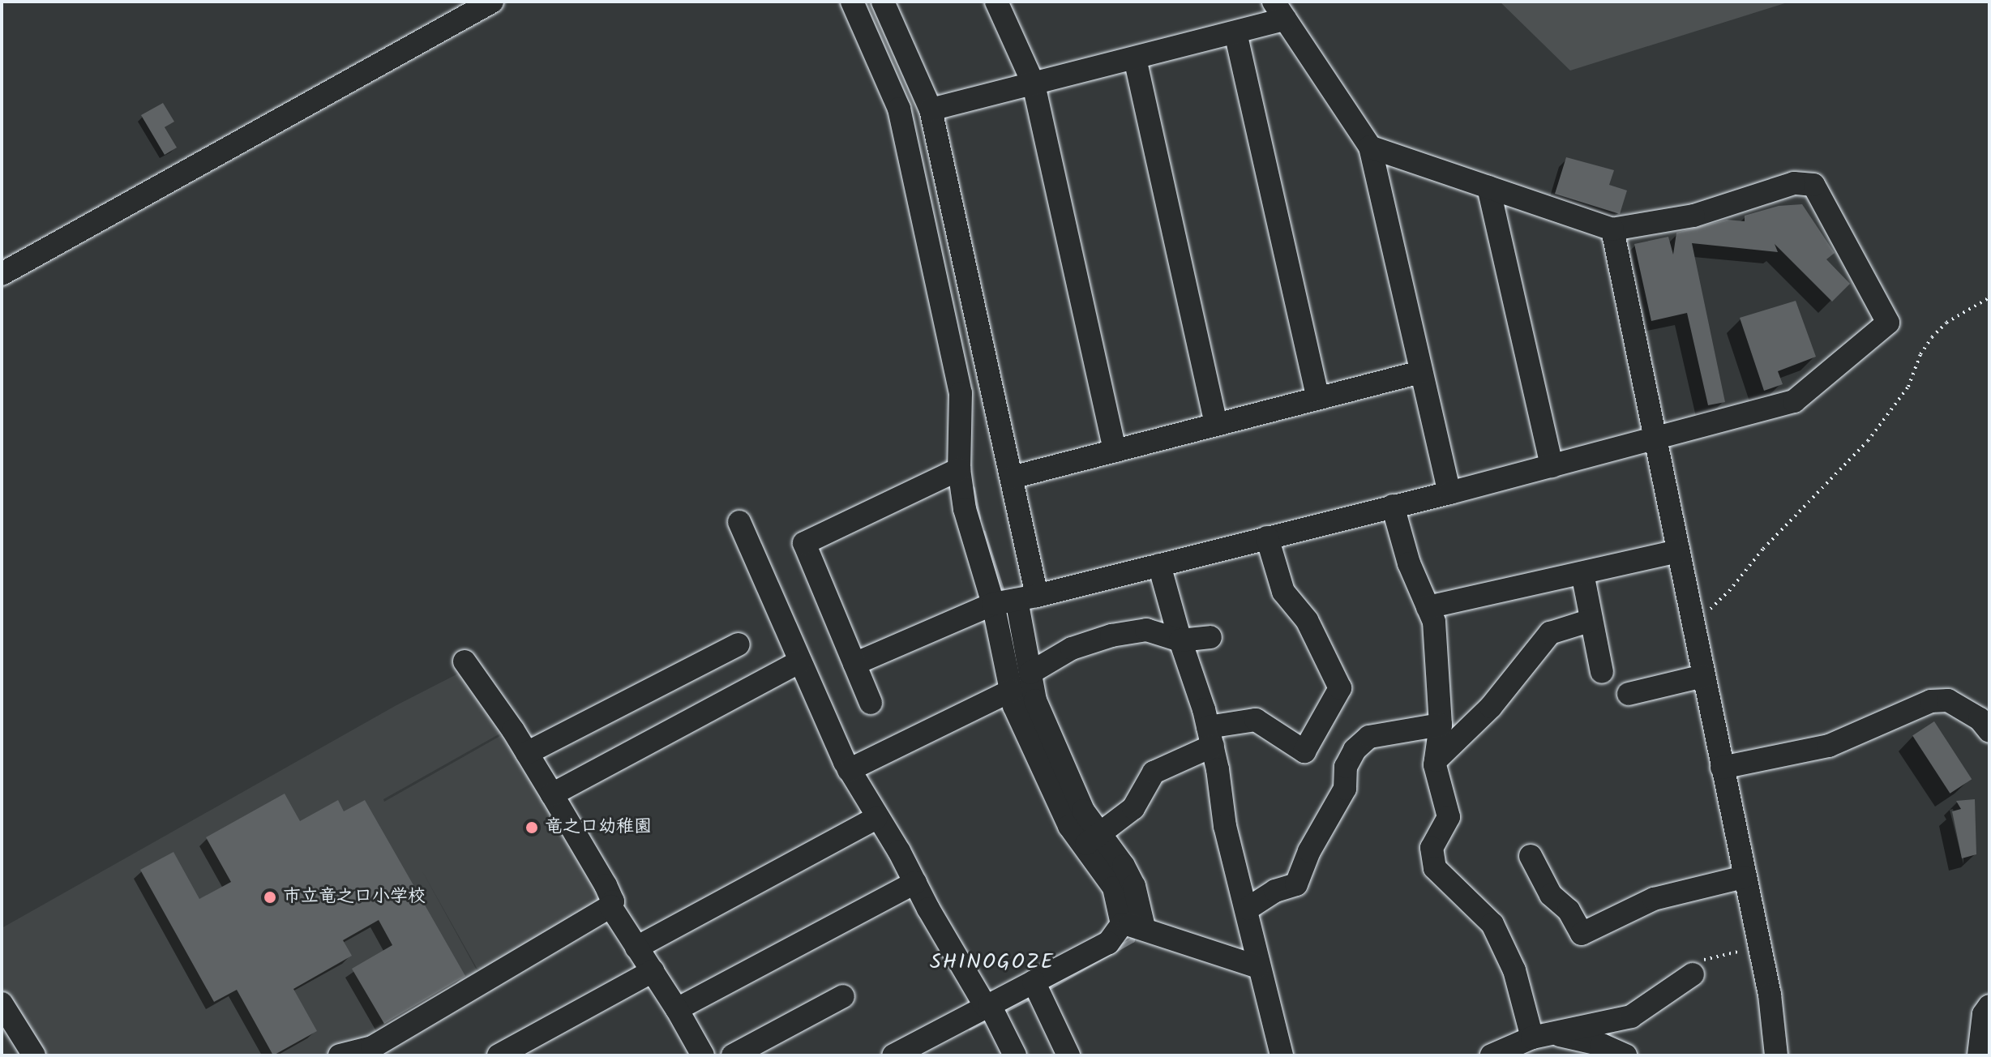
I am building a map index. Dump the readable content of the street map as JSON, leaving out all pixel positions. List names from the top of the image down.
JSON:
{
  "districts": ["SHINOGOZE"],
  "places": ["竜之口幼稚園", "市立竜之口小学校"]
}
